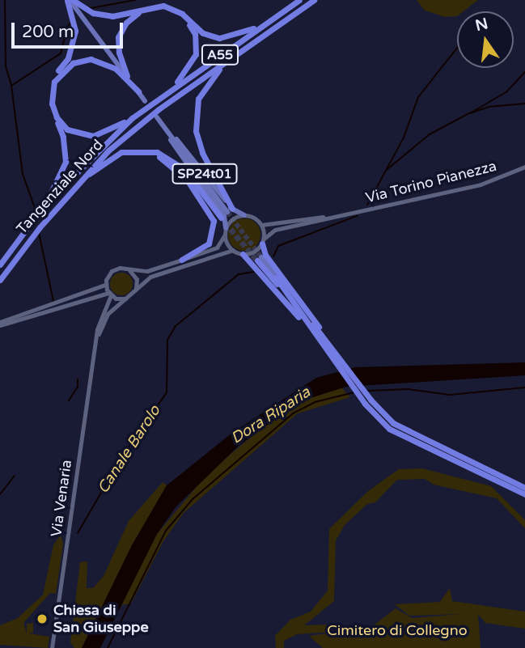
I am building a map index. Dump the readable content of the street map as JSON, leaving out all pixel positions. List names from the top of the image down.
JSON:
{
  "streets": {
    "highway": ["A55", "Tangenziale Nord"],
    "main road": ["SP24t01", "Via Torino Pianezza", "Via Venaria"]
  },
  "crossings": [
    ["SP24t01", "Via Torino Pianezza"]
  ],
  "water": ["Dora Riparia", "Canale Barolo"],
  "parks": ["Cimitero di Collegno"],
  "places": ["Chiesa di San Giuseppe"],
  "scale_bar": "200 m",
  "north": "top"
}
